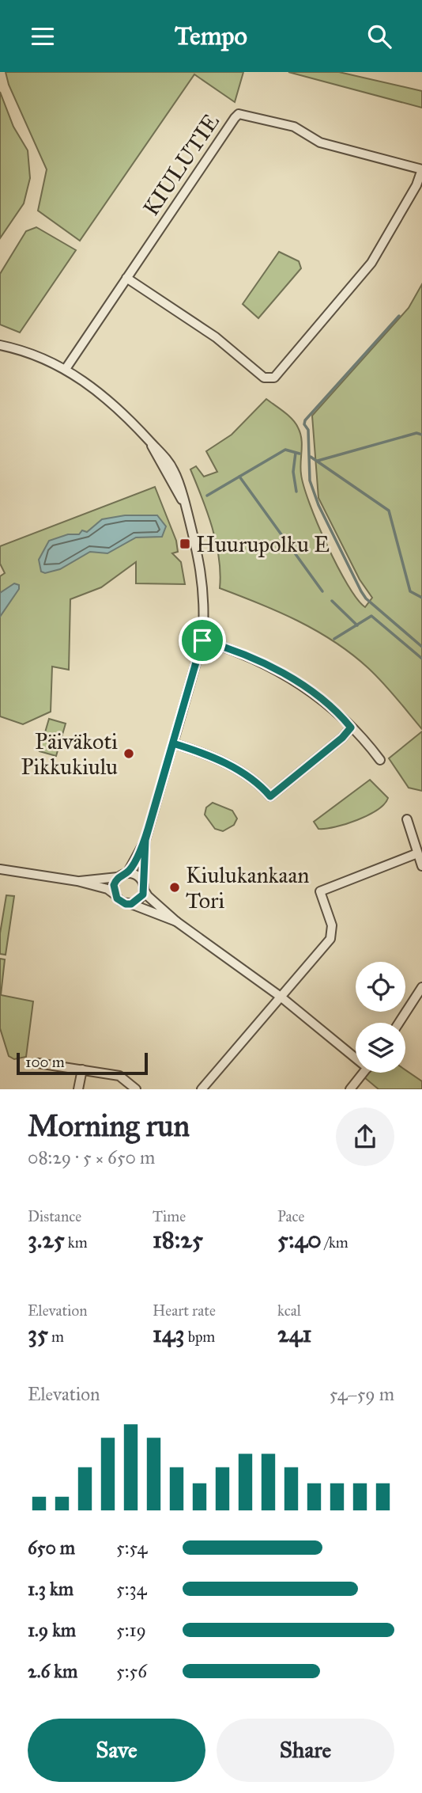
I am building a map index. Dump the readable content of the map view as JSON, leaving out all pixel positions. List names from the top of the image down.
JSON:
{
  "streets": {
    "street": ["KIULUTIE"]
  },
  "places": {
    "transit": ["Huurupolku E"],
    "other": ["Päiväkoti Pikkukiulu", "Kiulukankaan Tori"]
  },
  "scale_bar": "100 m",
  "page": {
    "header": "Tempo",
    "scale": "100 m",
    "heading": ["Morning run", "08:29 · 5 × 650 m"],
    "stats": [
      ["Distance", "3.25 km"],
      ["Time", "18:25"],
      ["Pace", "5:40 /km"],
      ["Elevation", "35 m"],
      ["Heart rate", "143 bpm"],
      ["kcal", "241"]
    ],
    "chart": ["Elevation", "54–59 m"],
    "list": [
      {
        "name": "650 m",
        "note": "5:54"
      },
      {
        "name": "1.3 km",
        "note": "5:34"
      },
      {
        "name": "1.9 km",
        "note": "5:19"
      },
      {
        "name": "2.6 km",
        "note": "5:56"
      }
    ],
    "buttons": ["Save", "Share"]
  }
}
